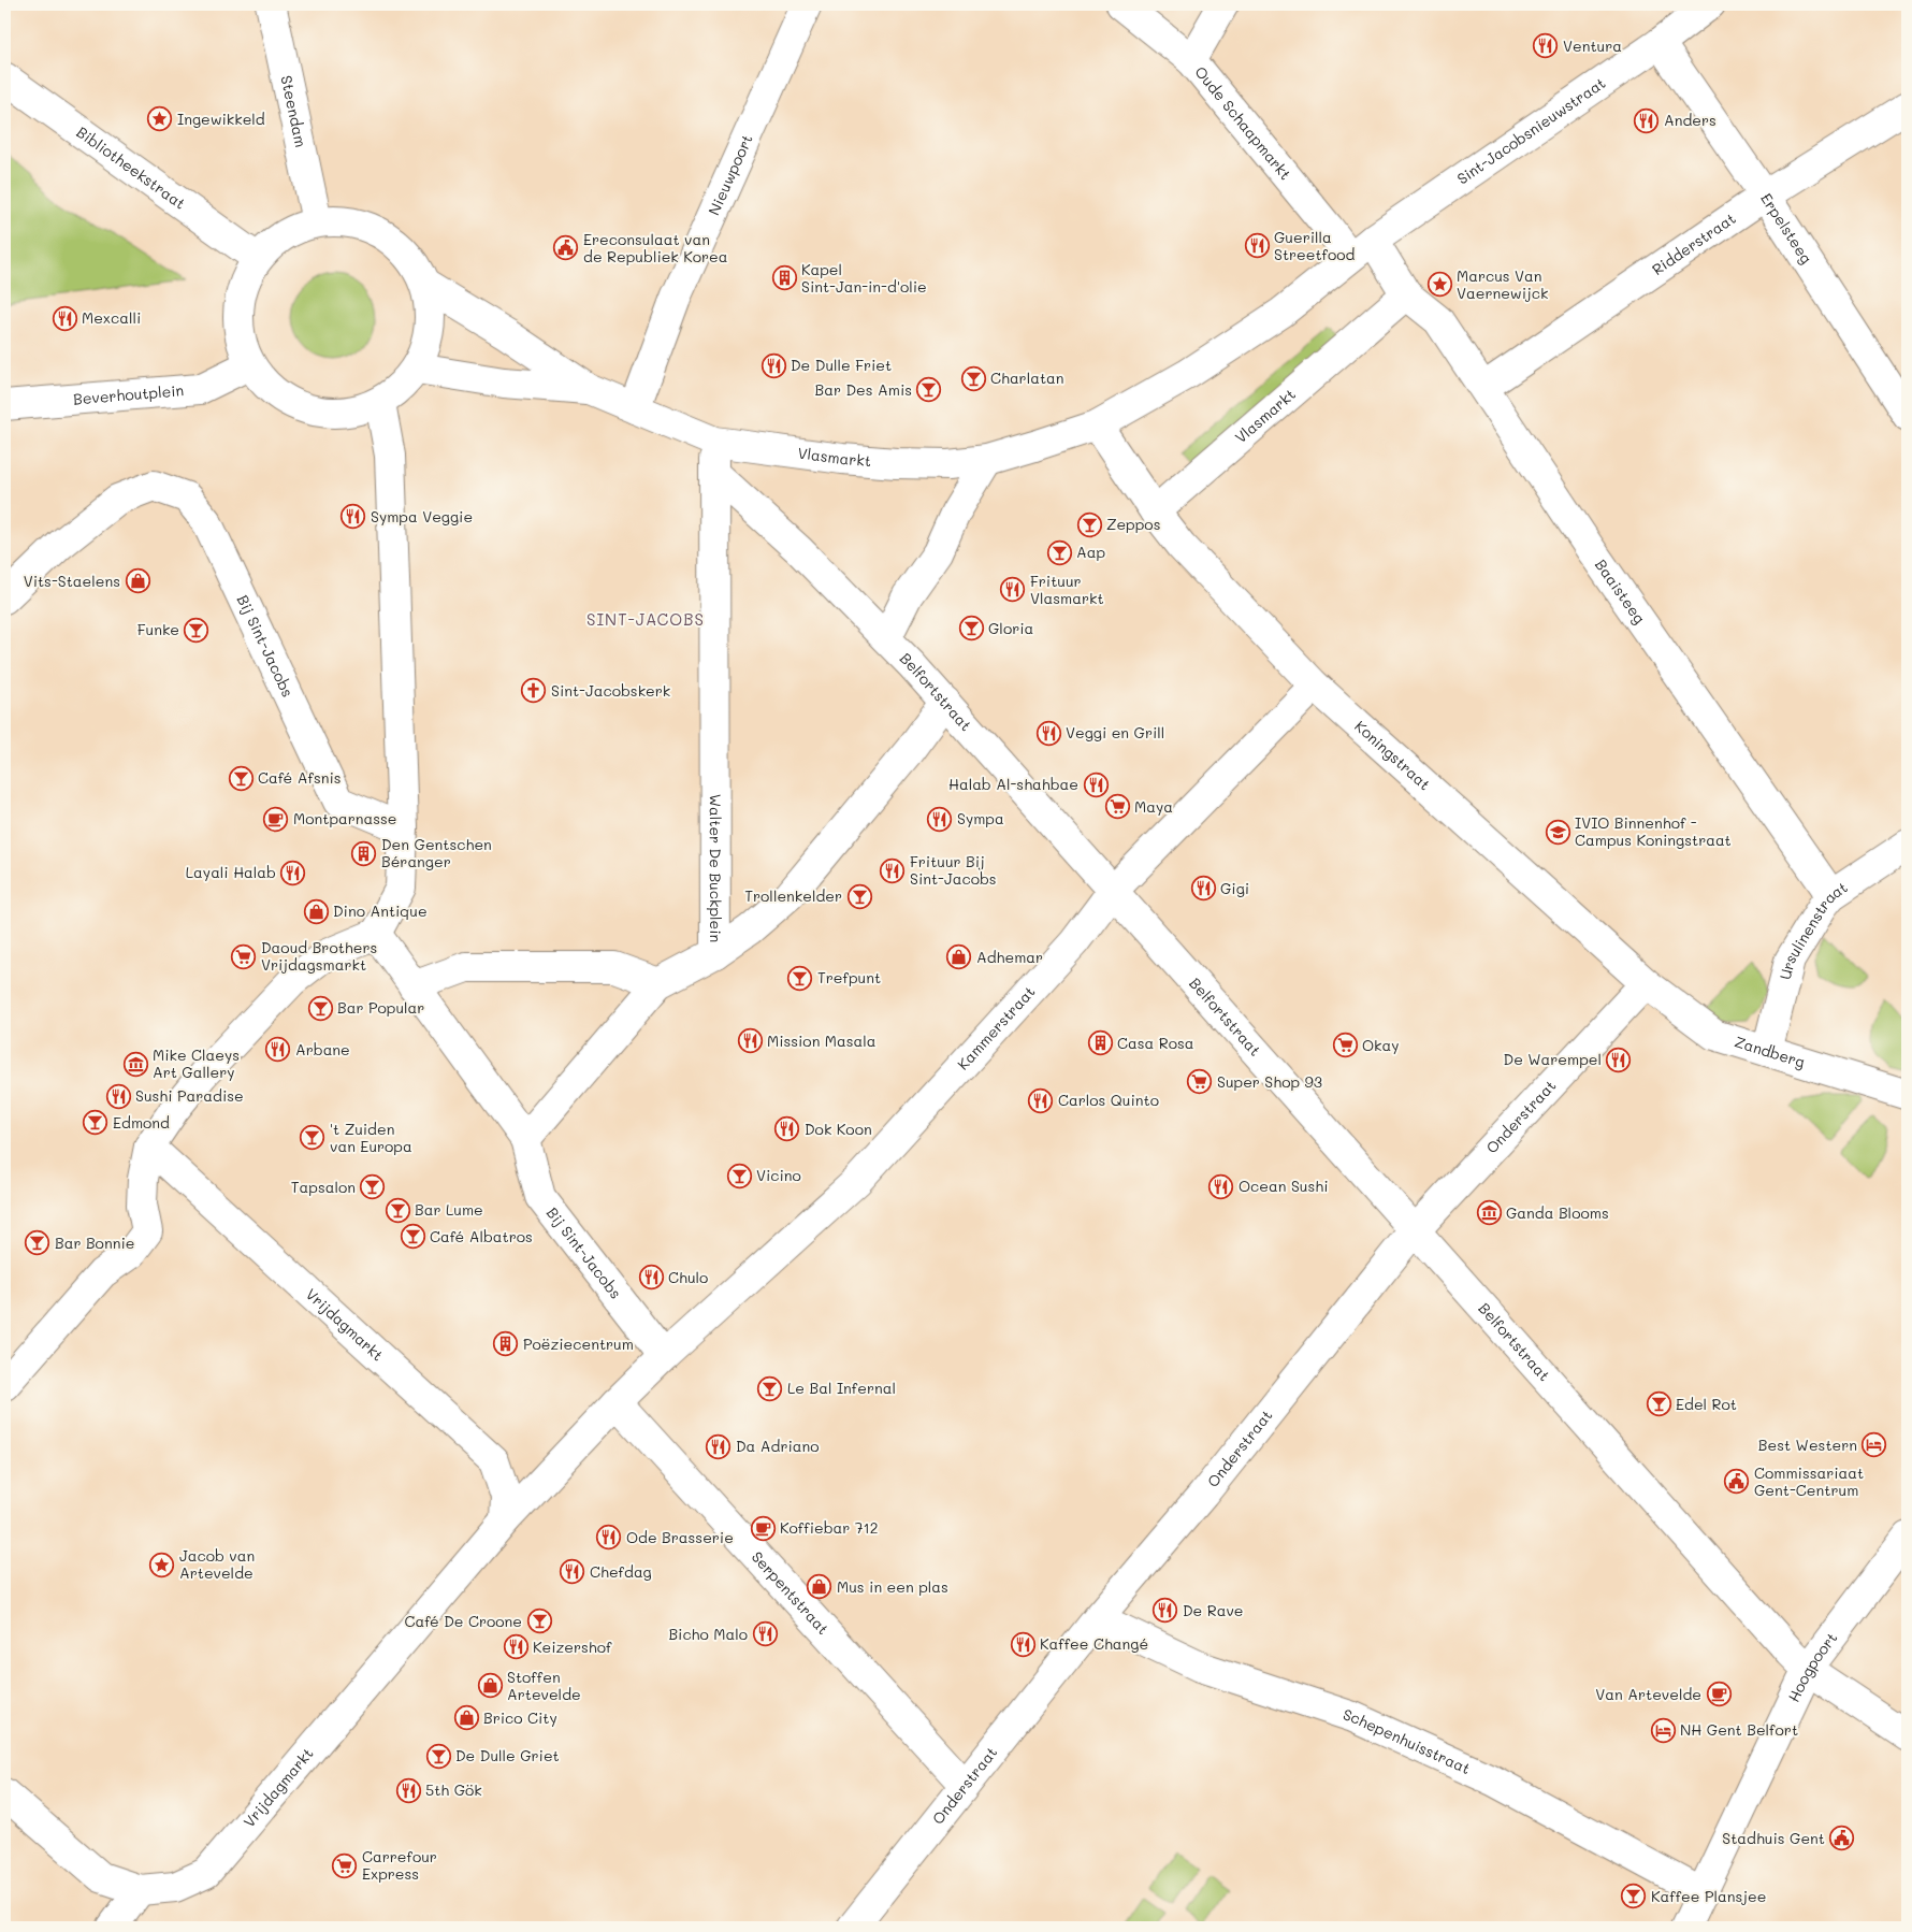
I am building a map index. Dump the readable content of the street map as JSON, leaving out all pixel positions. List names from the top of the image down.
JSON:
{
  "streets": {
    "street": [
      "Steendam",
      "Oude Schaapmarkt",
      "Sint-Jacobsnieuwstraat",
      "Bibliotheekstraat",
      "Nieuwpoort",
      "Erpelsteeg",
      "Ridderstraat",
      "Beverhoutplein",
      "Vlasmarkt",
      "Baaisteeg",
      "Bij Sint-Jacobs",
      "Belfortstraat",
      "Koningstraat",
      "Walter De Buckplein",
      "Ursulinenstraat",
      "Kammerstraat",
      "Zandberg",
      "Onderstraat",
      "Vrijdagmarkt",
      "Serpentstraat",
      "Hoogpoort",
      "Schepenhuisstraat"
    ]
  },
  "crossings": [
    ["Oude Schaapmarkt", "Sint-Jacobsnieuwstraat"],
    ["Oude Schaapmarkt", "Vlasmarkt"],
    ["Sint-Jacobsnieuwstraat", "Erpelsteeg"],
    ["Sint-Jacobsnieuwstraat", "Vlasmarkt"],
    ["Nieuwpoort", "Vlasmarkt"],
    ["Erpelsteeg", "Ridderstraat"],
    ["Ridderstraat", "Baaisteeg"],
    ["Vlasmarkt", "Baaisteeg"],
    ["Vlasmarkt", "Koningstraat"],
    ["Baaisteeg", "Ursulinenstraat"],
    ["Bij Sint-Jacobs", "Kammerstraat"],
    ["Bij Sint-Jacobs", "Vrijdagmarkt"],
    ["Belfortstraat", "Walter De Buckplein"],
    ["Belfortstraat", "Kammerstraat"],
    ["Belfortstraat", "Onderstraat"],
    ["Belfortstraat", "Hoogpoort"],
    ["Koningstraat", "Kammerstraat"],
    ["Koningstraat", "Zandberg"],
    ["Koningstraat", "Onderstraat"],
    ["Ursulinenstraat", "Zandberg"],
    ["Kammerstraat", "Vrijdagmarkt"],
    ["Zandberg", "Onderstraat"],
    ["Onderstraat", "Serpentstraat"],
    ["Onderstraat", "Schepenhuisstraat"],
    ["Vrijdagmarkt", "Serpentstraat"],
    ["Hoogpoort", "Schepenhuisstraat"]
  ],
  "districts": ["SINT-JACOBS"],
  "places": {
    "restaurant": [
      "Ventura",
      "Anders",
      "Guerilla Streetfood",
      "Mexcalli",
      "De Dulle Friet",
      "Sympa Veggie",
      "Frituur Vlasmarkt",
      "Veggi en Grill",
      "Halab Al-shahbae",
      "Sympa",
      "Frituur Bij Sint-Jacobs",
      "Layali Halab",
      "Gigi",
      "Mission Masala",
      "Arbane",
      "De Warempel",
      "Sushi Paradise",
      "Carlos Quinto",
      "Dok Koon",
      "Ocean Sushi",
      "Chulo",
      "Da Adriano",
      "Ode Brasserie",
      "Chefdag",
      "De Rave",
      "Bicho Malo",
      "Kaffee Changé",
      "Keizershof",
      "5th Gök"
    ],
    "place": ["Ingewikkeld", "Marcus Van Vaernewijck", "Jacob van Artevelde"],
    "public building": ["Ereconsulaat van de Republiek Korea", "Commissariaat Gent-Centrum", "Stadhuis Gent"],
    "building": [
      "Kapel Sint-Jan-in-d'olie",
      "Den Gentschen Béranger",
      "Casa Rosa",
      "Poëziecentrum"
    ],
    "bar": [
      "Charlatan",
      "Bar Des Amis",
      "Zeppos",
      "Aap",
      "Gloria",
      "Funke",
      "Café Afsnis",
      "Trollenkelder",
      "Trefpunt",
      "Bar Popular",
      "Edmond",
      "'t Zuiden van Europa",
      "Vicino",
      "Tapsalon",
      "Bar Lume",
      "Café Albatros",
      "Bar Bonnie",
      "Le Bal Infernal",
      "Edel Rot",
      "Café De Croone",
      "De Dulle Griet",
      "Kaffee Plansjee"
    ],
    "shop": [
      "Vits-Staelens",
      "Dino Antique",
      "Adhemar",
      "Mus in een plas",
      "Stoffen Artevelde",
      "Brico City"
    ],
    "church": ["Sint-Jacobskerk"],
    "supermarket": [
      "Maya",
      "Daoud Brothers Vrijdagsmarkt",
      "Okay",
      "Super Shop 93",
      "Carrefour Express"
    ],
    "cafe": ["Montparnasse", "Koffiebar 712", "Van Artevelde"],
    "school or university": ["IVIO Binnenhof - Campus Koningstraat"],
    "museum": ["Mike Claeys Art Gallery", "Ganda Blooms"],
    "hotel": ["Best Western", "NH Gent Belfort"]
  }
}
